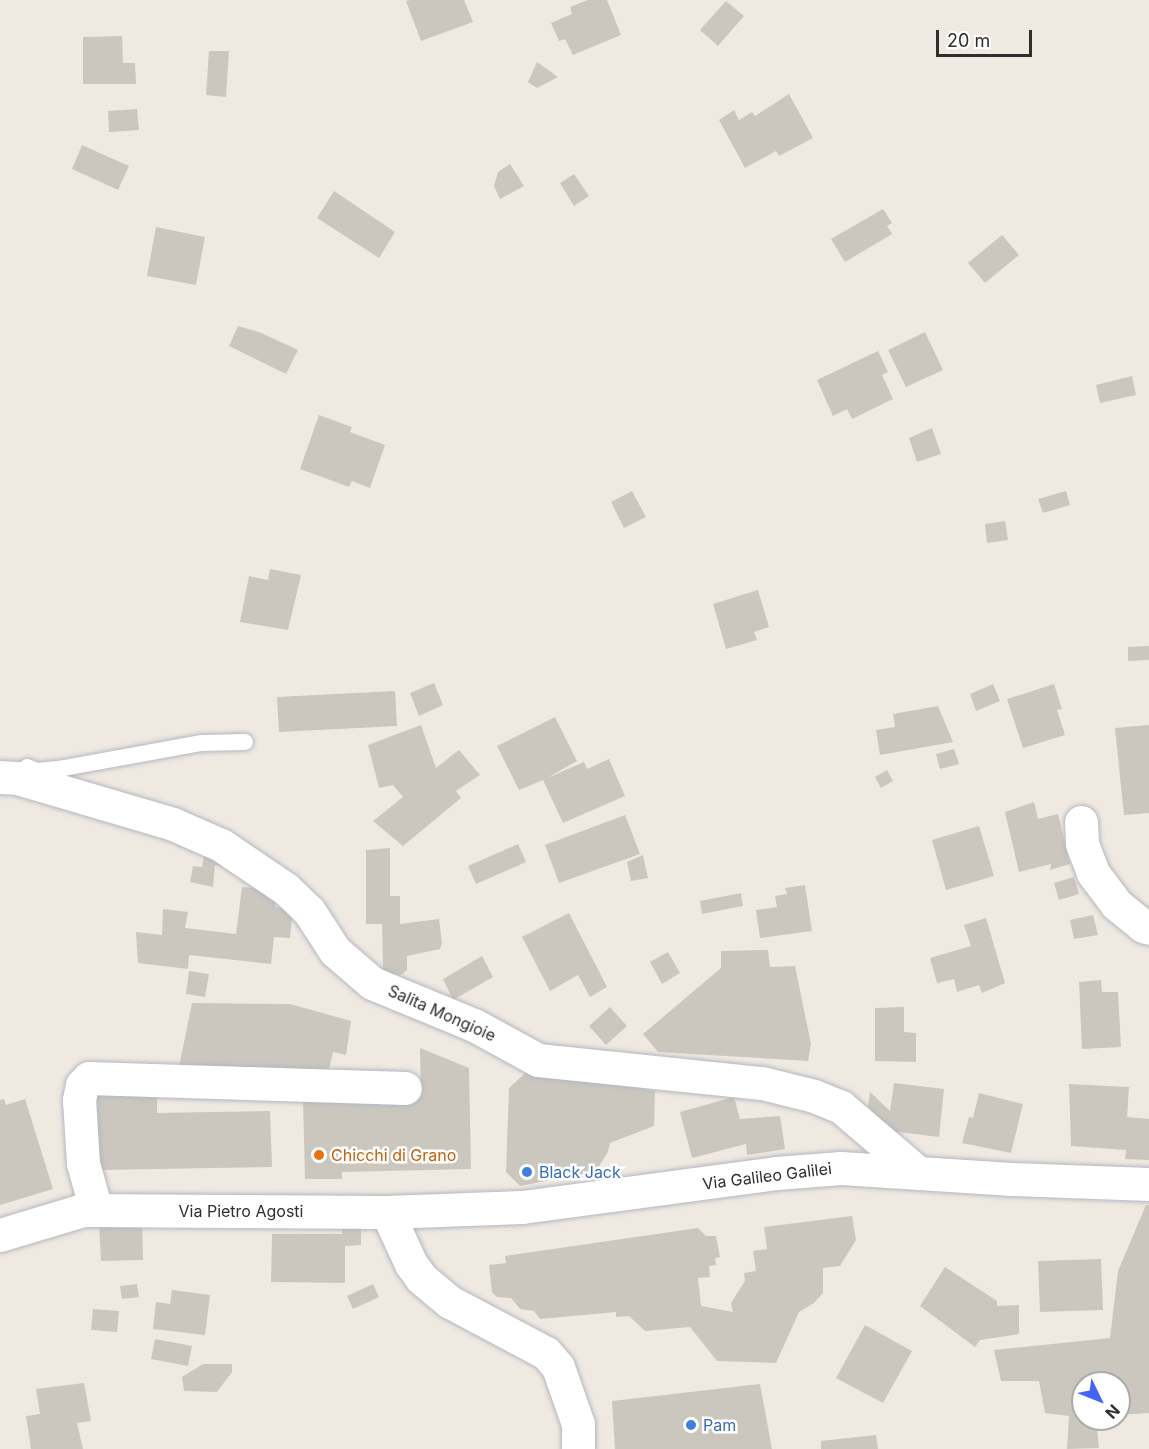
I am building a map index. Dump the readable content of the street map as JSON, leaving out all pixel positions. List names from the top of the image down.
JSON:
{
  "streets": {
    "street": ["Salita Mongioie", "Via Galileo Galilei", "Via Pietro Agosti"]
  },
  "crossings": [
    ["Salita Mongioie", "Via Galileo Galilei"],
    ["Via Galileo Galilei", "Via Pietro Agosti"]
  ],
  "places": ["Chicchi di Grano", "Black Jack", "Pam"],
  "scale_bar": "20 m",
  "north": "bottom right"
}
